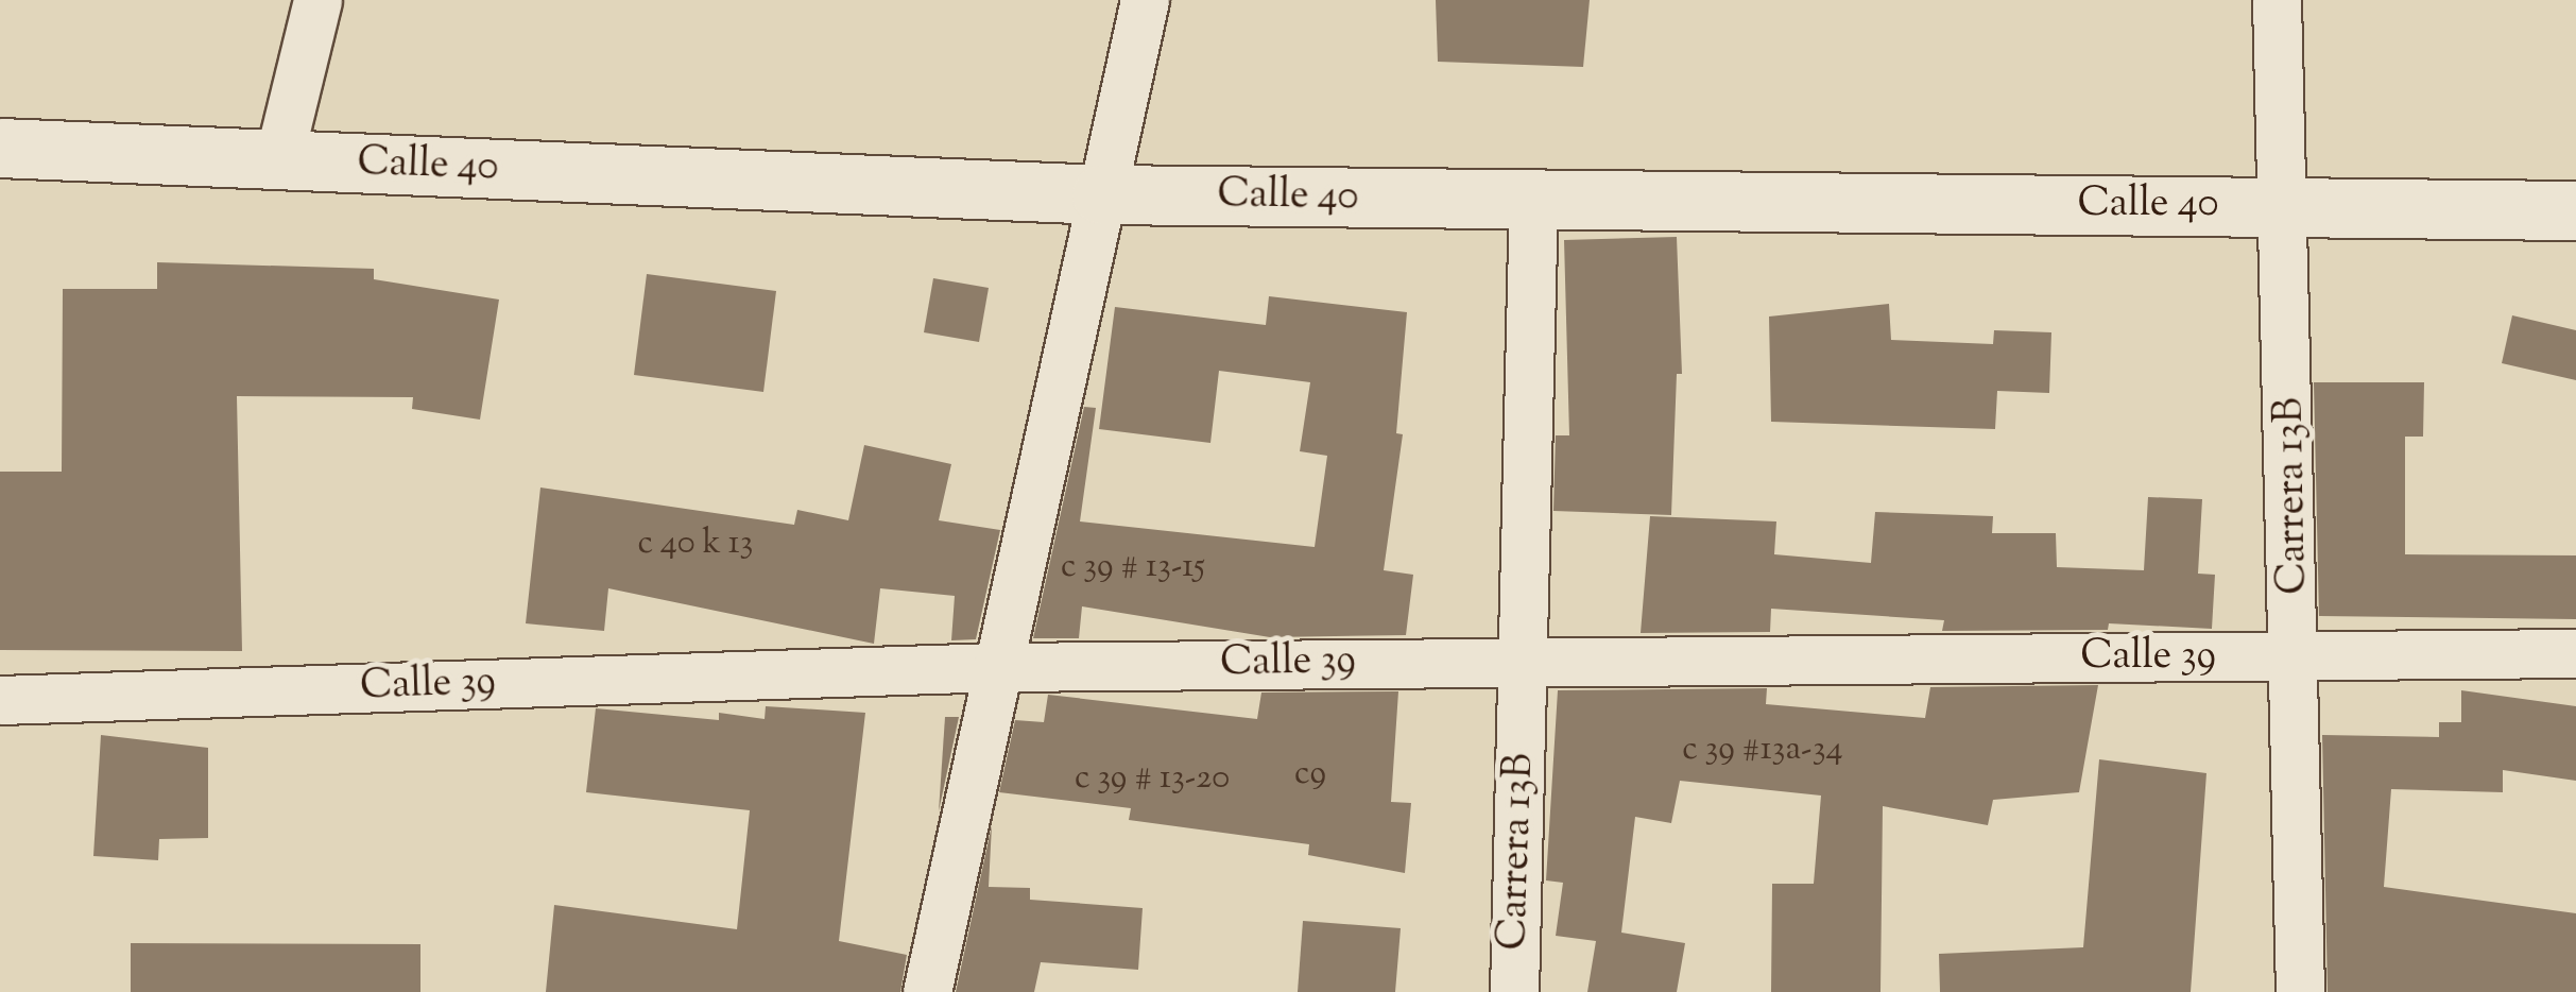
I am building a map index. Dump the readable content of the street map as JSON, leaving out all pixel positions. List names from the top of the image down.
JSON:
{
  "streets": {
    "street": ["Calle 40", "Carrera 13B", "Calle 39"]
  },
  "crossings": [
    ["Calle 40", "Carrera 13B"],
    ["Carrera 13B", "Calle 39"]
  ],
  "house_numbers": [
    "c 40 k 13",
    "c 39 # 13-15",
    "c 39 #13a-34",
    "c9",
    "c 39 # 13-20"
  ]
}
